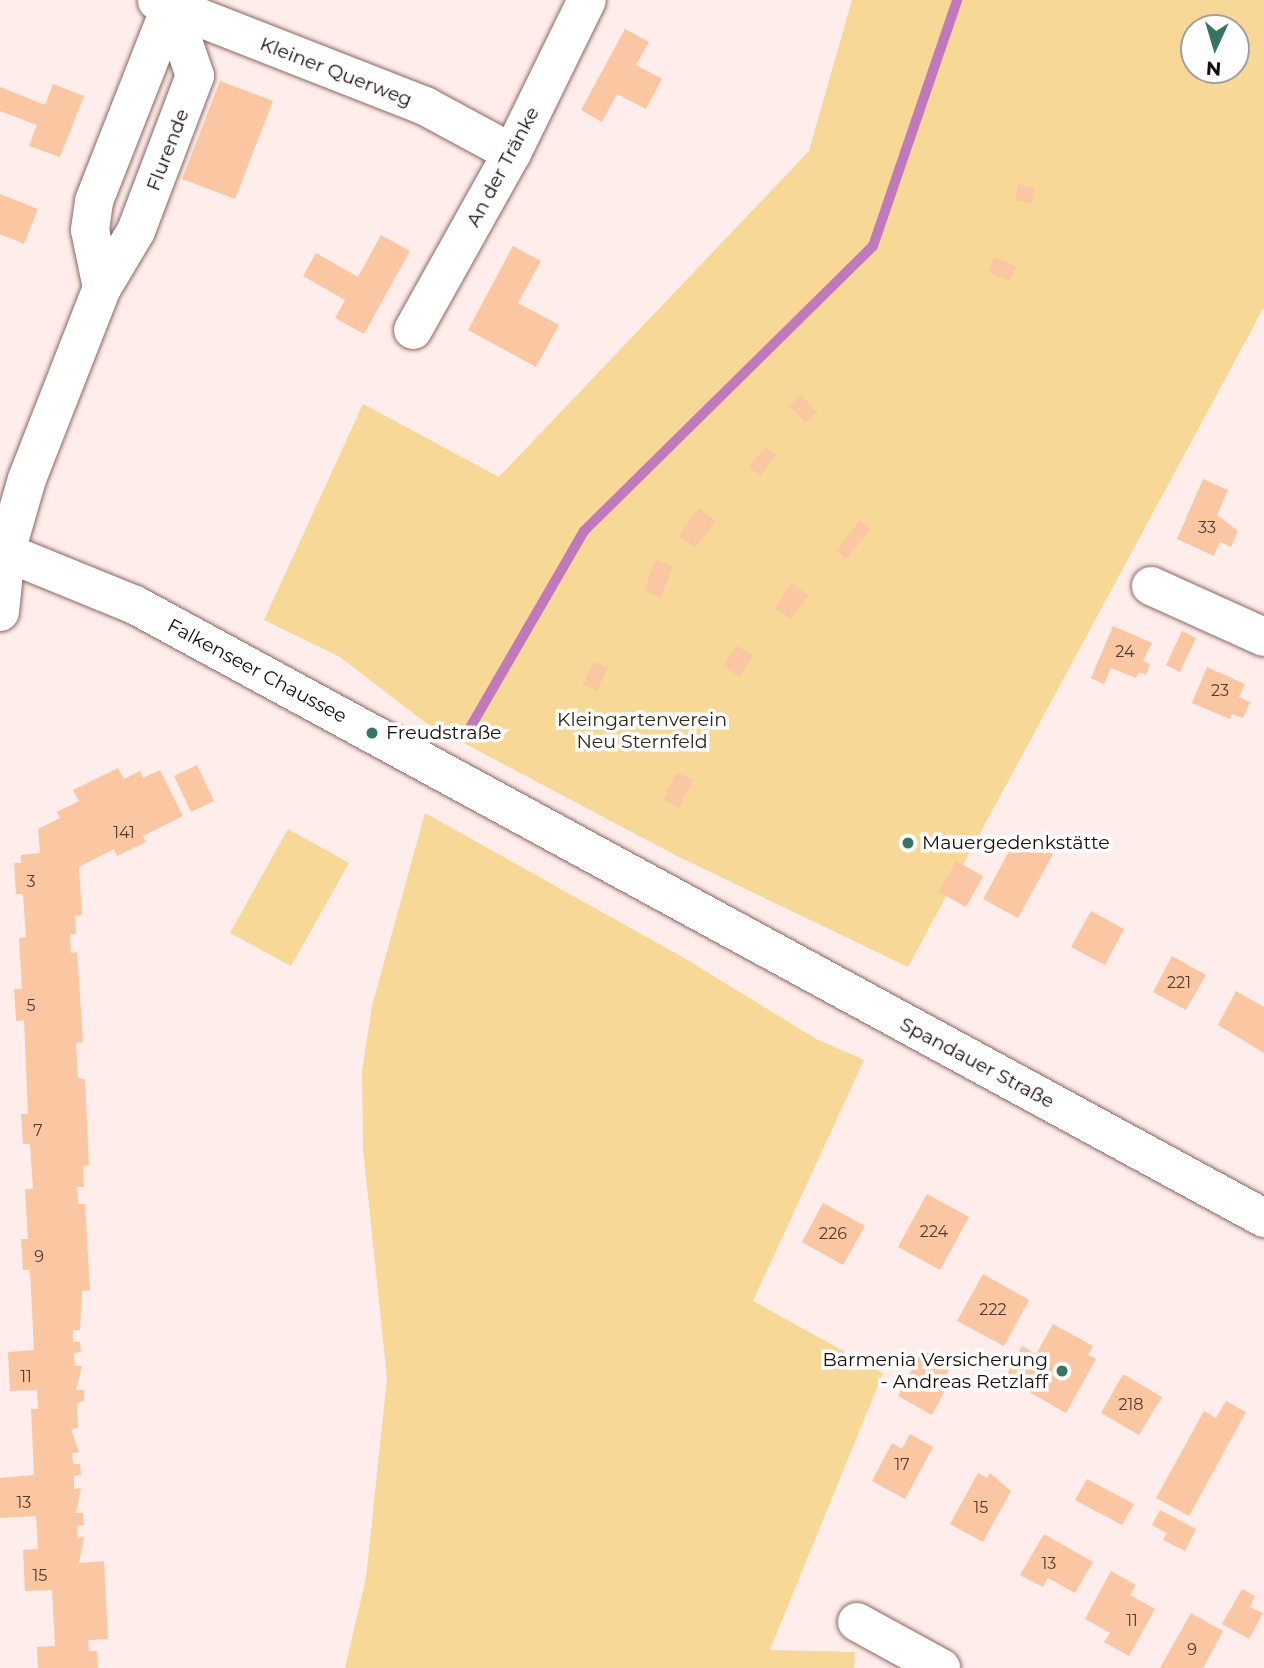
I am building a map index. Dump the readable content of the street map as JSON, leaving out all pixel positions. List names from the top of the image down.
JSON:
{
  "streets": {
    "street": [
      "Kleiner Querweg",
      "Flurende",
      "An der Tränke",
      "Falkenseer Chaussee",
      "Spandauer Straße"
    ]
  },
  "crossings": [
    ["Kleiner Querweg", "Flurende"],
    ["Kleiner Querweg", "An der Tränke"],
    ["Flurende", "Falkenseer Chaussee"],
    ["Falkenseer Chaussee", "Spandauer Straße"]
  ],
  "parks": ["Kleingartenverein Neu Sternfeld"],
  "places": ["Freudstraße", "Mauergedenkstätte", "Barmenia Versicherung - Andreas Retzlaff"],
  "house_numbers": [
    "33",
    "24",
    "23",
    "141",
    "3",
    "221",
    "5",
    "7",
    "224",
    "226",
    "9",
    "222",
    "11",
    "218",
    "17",
    "13",
    "15",
    "13",
    "15",
    "11",
    "9"
  ],
  "north": "bottom"
}
